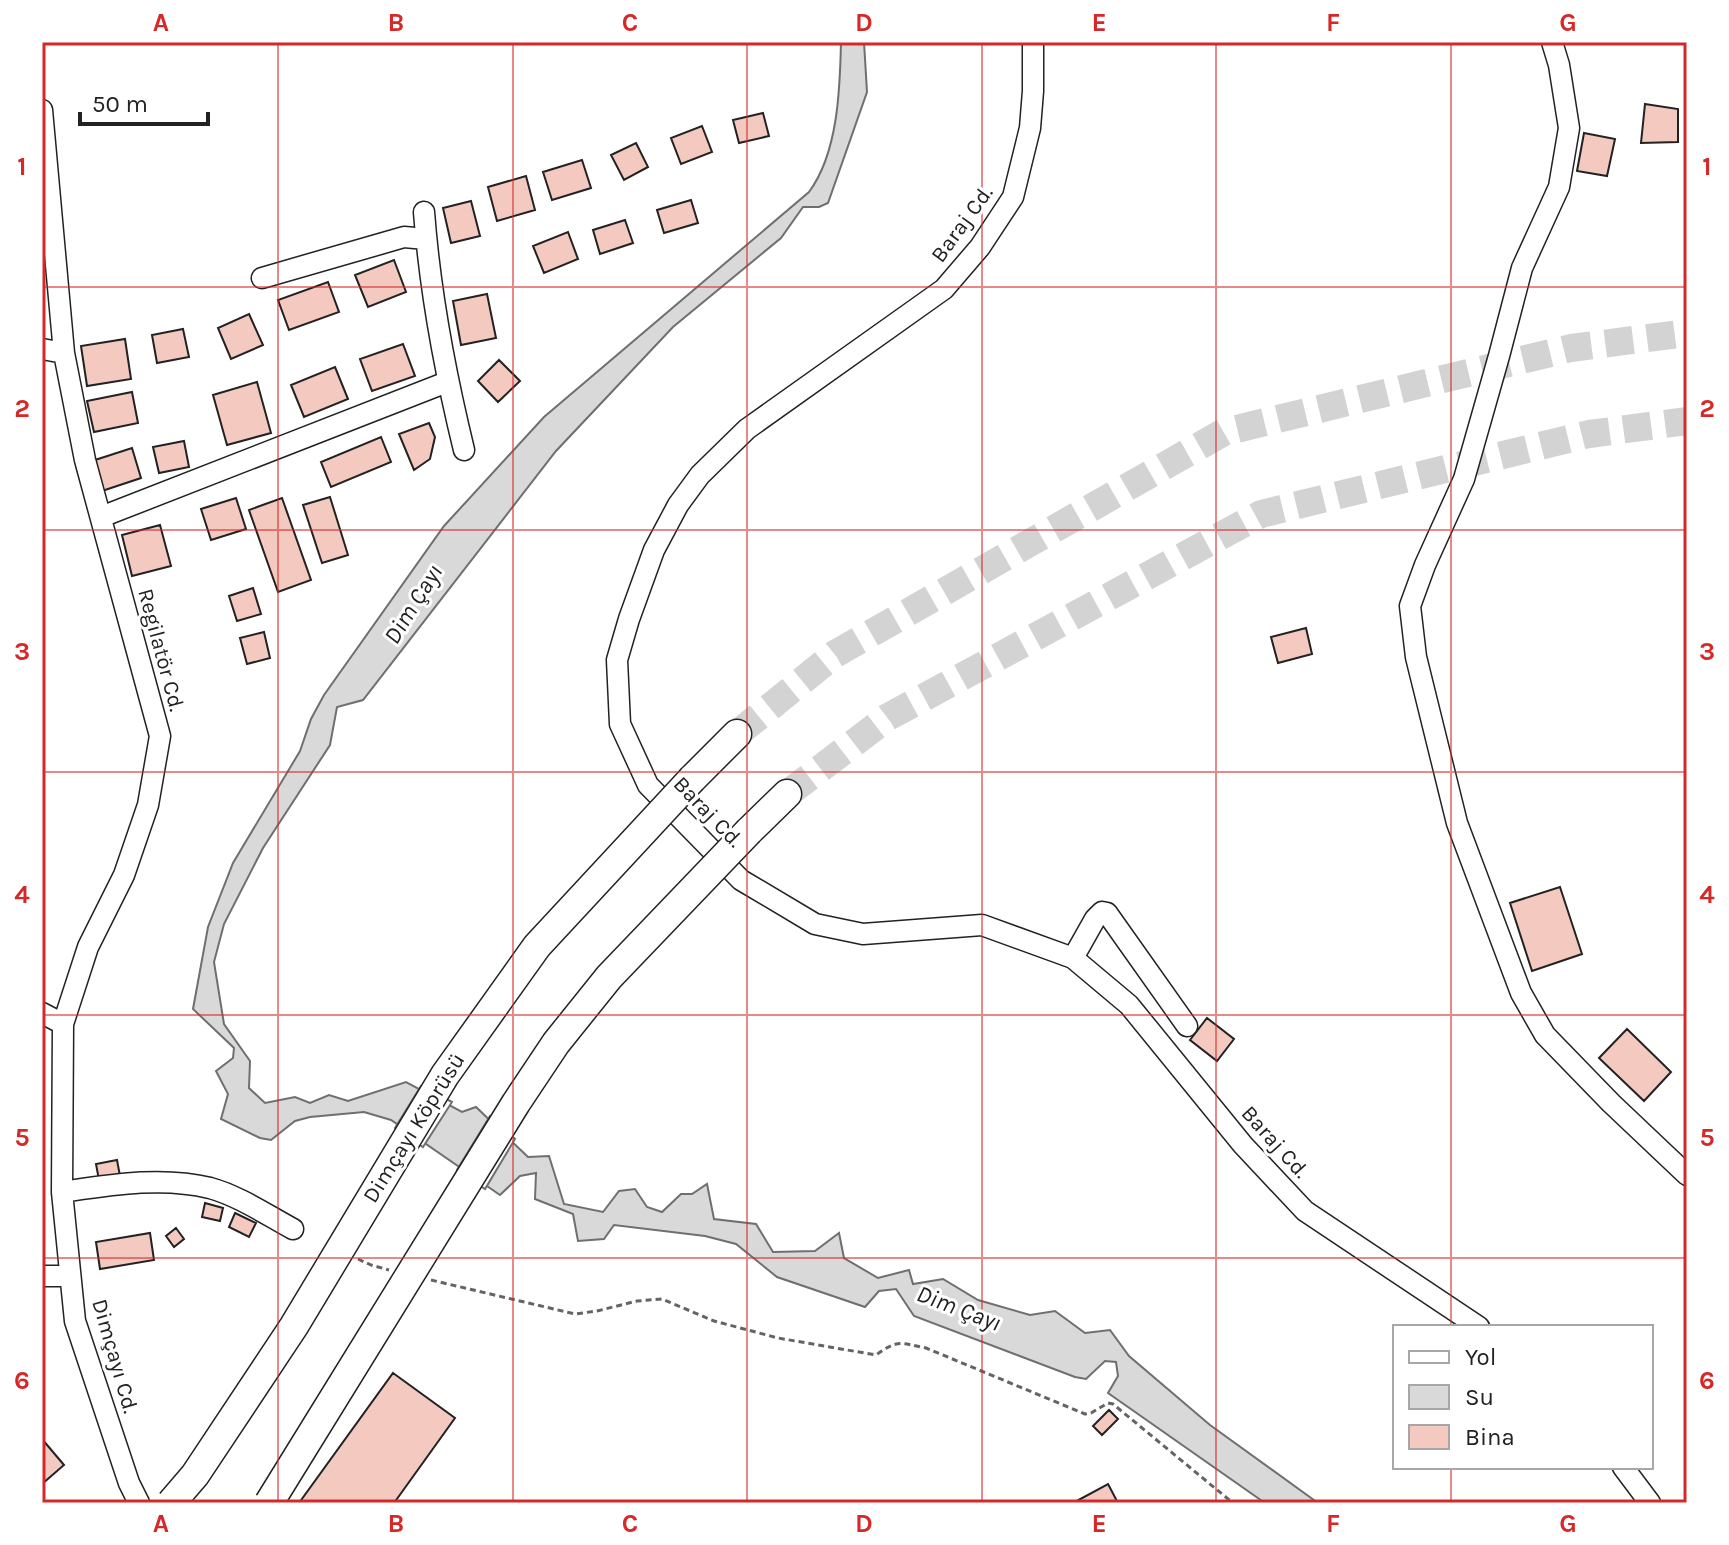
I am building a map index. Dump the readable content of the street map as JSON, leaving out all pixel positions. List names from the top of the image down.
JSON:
{
  "streets": {
    "highway": ["Dimçayı Köprüsü"],
    "street": ["Baraj Cd.", "Regilatör Cd.", "Dimçayı Cd."]
  },
  "crossings": [
    ["Regilatör Cd.", "Dimçayı Cd."]
  ],
  "water": ["Dim Çayı"],
  "legend": ["Yol", "Su", "Bina"],
  "scale_bar": "50 m",
  "grid": {
    "columns": [
      "A",
      "B",
      "C",
      "D",
      "E",
      "F",
      "G"
    ],
    "rows": [
      "1",
      "2",
      "3",
      "4",
      "5",
      "6"
    ]
  }
}
